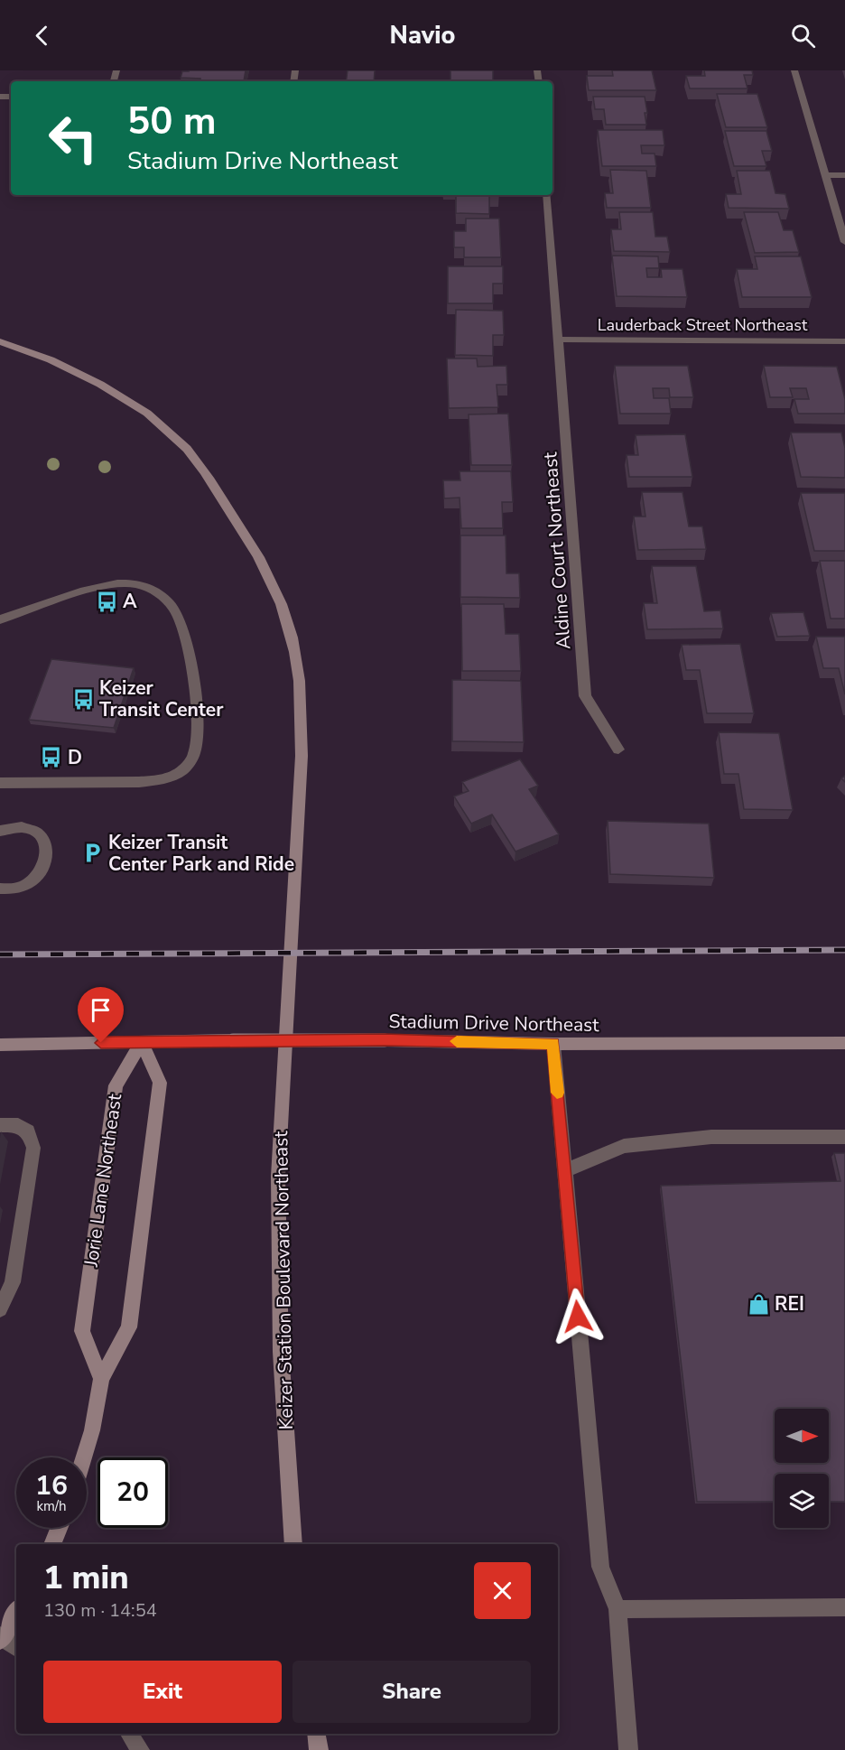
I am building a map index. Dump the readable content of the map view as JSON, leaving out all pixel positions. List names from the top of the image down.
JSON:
{
  "streets": {
    "main road": ["Stadium Drive Northeast", "Jorie Lane Northeast", "Keizer Station Boulevard Northeast"],
    "street": ["Lauderback Street Northeast", "Aldine Court Northeast"]
  },
  "crossings": [
    ["Lauderback Street Northeast", "Aldine Court Northeast"],
    ["Stadium Drive Northeast", "Jorie Lane Northeast"]
  ],
  "places": {
    "bus stop": ["A", "Keizer Transit Center", "D"],
    "parking": ["Keizer Transit Center Park and Ride"],
    "shop": ["REI"]
  },
  "north": "right",
  "page": {
    "header": "Navio",
    "turn": ["50 m", "Stadium Drive Northeast"],
    "speed": "16 km/h",
    "limit": "20",
    "heading": ["1 min", "130 m · 14:54"],
    "buttons": ["Exit", "Share"]
  }
}
